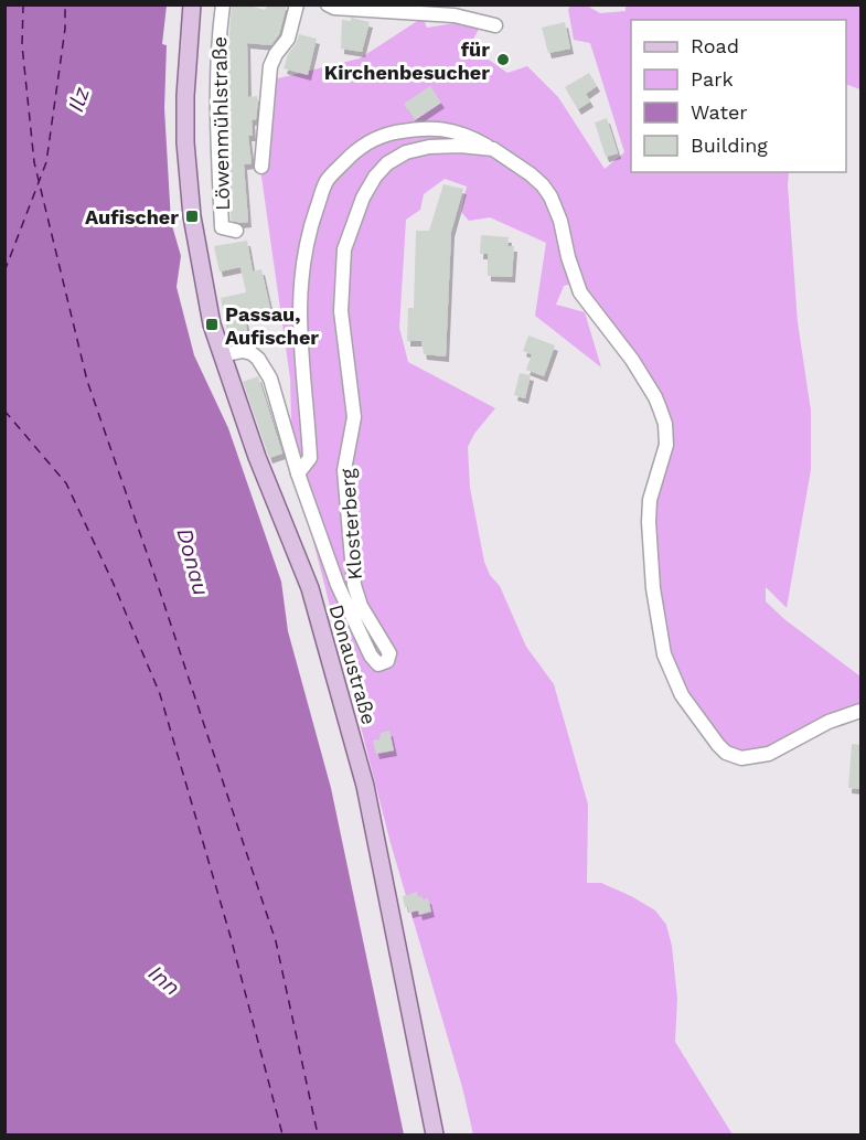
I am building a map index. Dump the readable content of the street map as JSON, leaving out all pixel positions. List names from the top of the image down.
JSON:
{
  "streets": {
    "main road": ["Donaustraße"],
    "street": ["Löwenmühlstraße", "Klosterberg"]
  },
  "crossings": [
    ["Klosterberg", "Donaustraße"]
  ],
  "water": ["Ilz", "Donau", "Inn"],
  "places": {
    "other": ["für Kirchenbesucher"],
    "transit": ["Aufischer", "Passau, Aufischer"]
  },
  "legend": [
    "Road",
    "Park",
    "Water",
    "Building"
  ]
}
